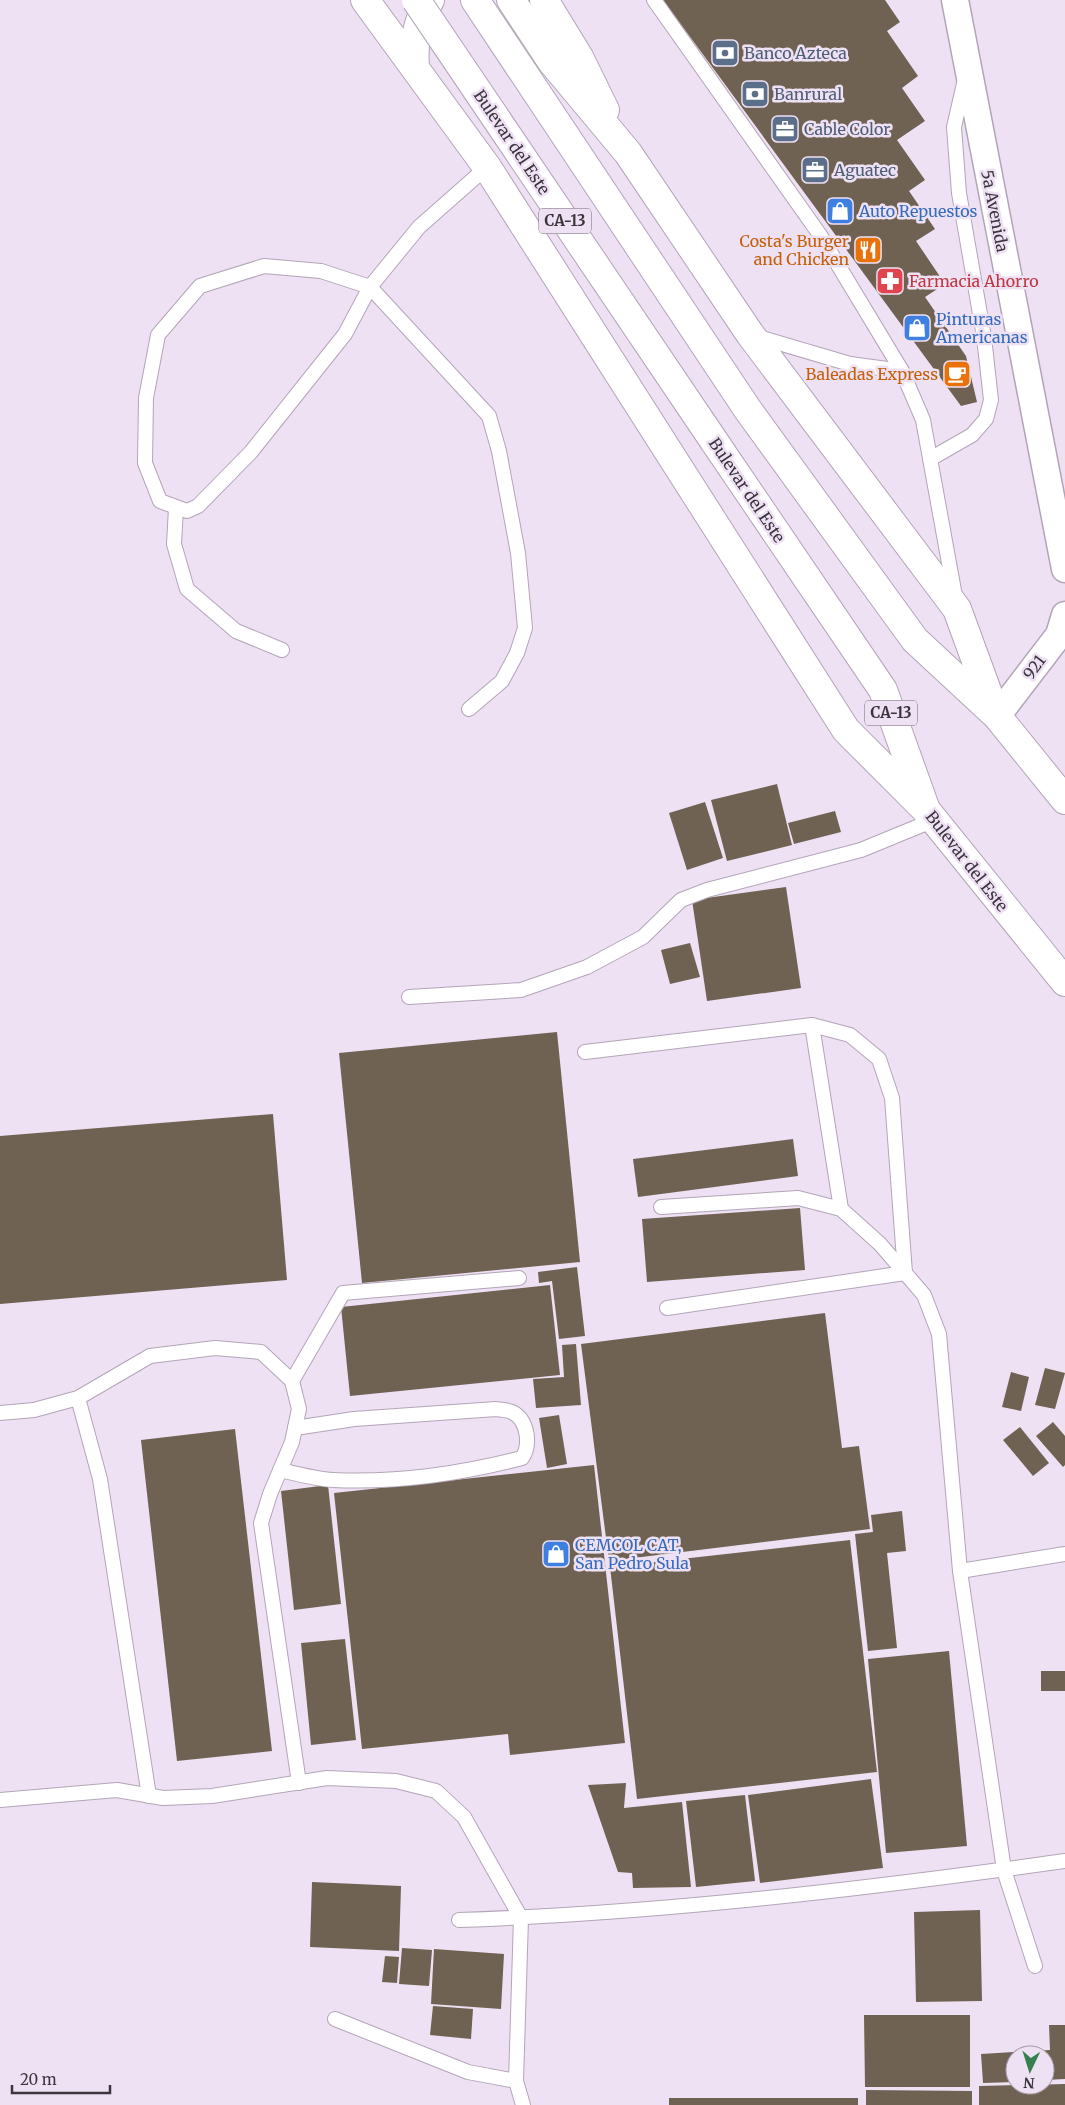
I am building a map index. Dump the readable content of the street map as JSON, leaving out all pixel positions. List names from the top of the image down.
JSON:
{
  "streets": {
    "highway": ["Bulevar del Este", "CA-13"],
    "street": ["5a Avenida", "921"]
  },
  "crossings": [
    ["CA-13", "921"]
  ],
  "places": {
    "bank": ["Banco Azteca", "Banrural"],
    "office": ["Cable Color", "Aguatec"],
    "shop": ["Auto Repuestos", "Pinturas Americanas", "CEMCOL CAT, San Pedro Sula"],
    "restaurant": ["Costa's Burger and Chicken"],
    "pharmacy": ["Farmacia Ahorro"],
    "cafe": ["Baleadas Express"]
  },
  "scale_bar": "20 m",
  "north": "bottom"
}
